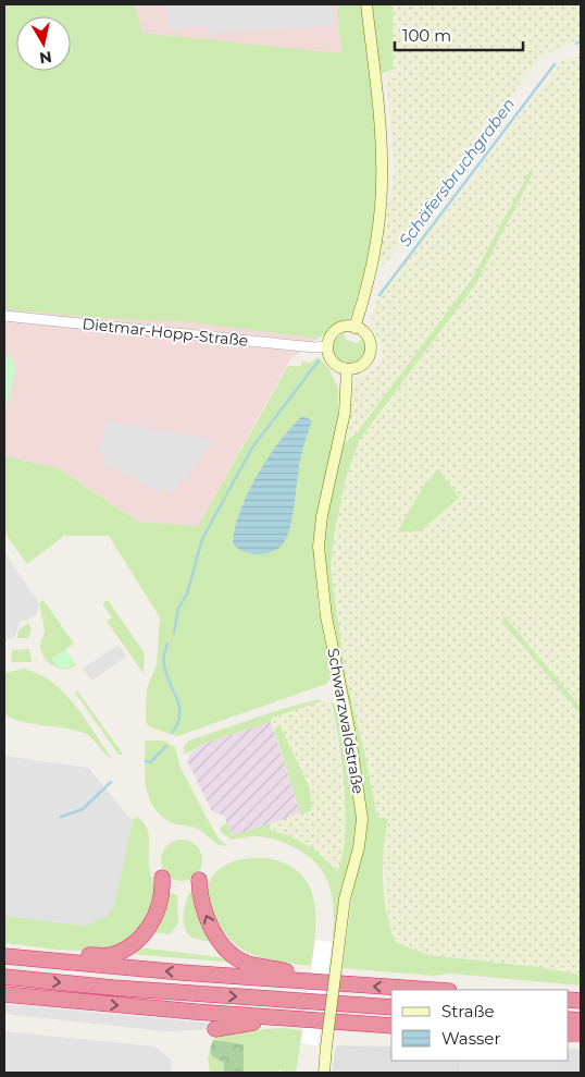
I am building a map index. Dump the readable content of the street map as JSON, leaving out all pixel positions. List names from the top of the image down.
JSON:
{
  "streets": {
    "main road": ["Schwarzwaldstraße"],
    "street": ["Dietmar-Hopp-Straße"]
  },
  "crossings": [
    ["Dietmar-Hopp-Straße", "Schwarzwaldstraße"]
  ],
  "water": ["Schäfersbruchgraben"],
  "legend": ["Straße", "Wasser"],
  "scale_bar": "100 m",
  "north": "bottom"
}
